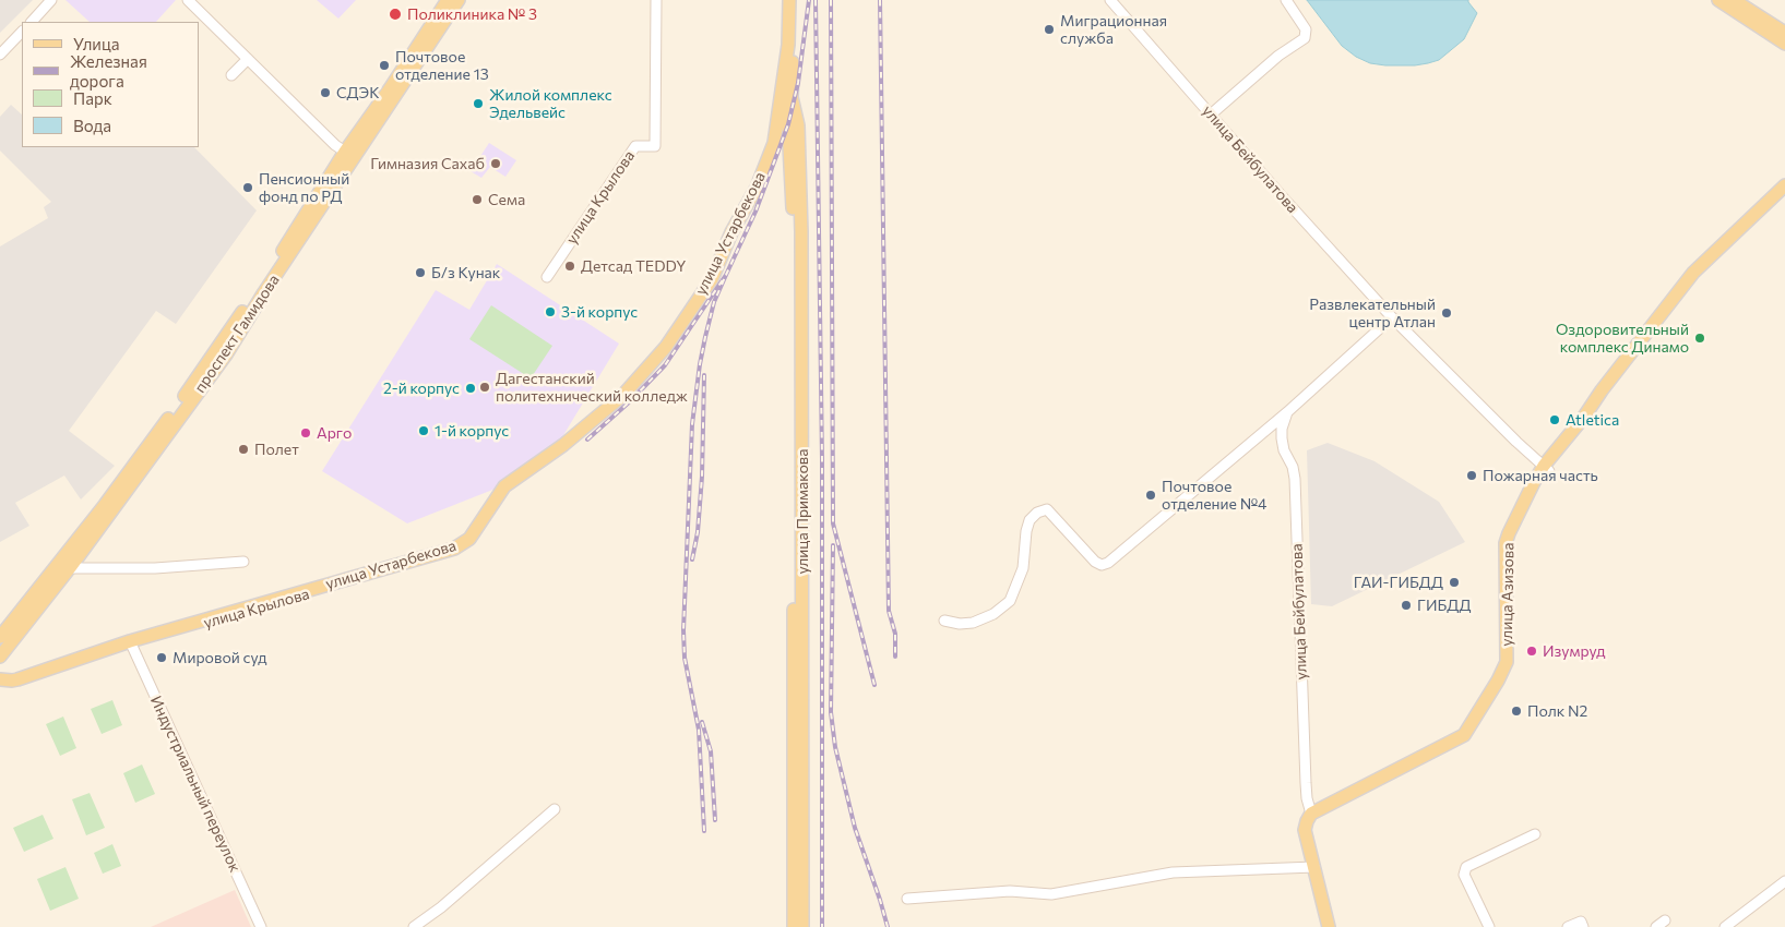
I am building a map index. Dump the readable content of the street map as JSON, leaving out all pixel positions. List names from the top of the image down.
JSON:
{
  "streets": {
    "main road": [
      "улица Крылова",
      "улица Устарбекова",
      "проспект Гамидова",
      "улица Примакова",
      "улица Азизова"
    ],
    "street": ["улица Бейбулатова", "Индустриальный переулок"]
  },
  "crossings": [
    ["улица Бейбулатова", "улица Азизова"],
    ["улица Крылова", "улица Устарбекова"],
    ["улица Крылова", "улица Примакова"],
    ["улица Крылова", "Индустриальный переулок"],
    ["улица Устарбекова", "улица Примакова"],
    ["улица Устарбекова", "Индустриальный переулок"]
  ],
  "places": [
    "Поликлиника № 3",
    "Миграционная служба",
    "Почтовое отделение 13",
    "СДЭК",
    "Жилой комплекс Эдельвейс",
    "Гимназия Сахаб",
    "Пенсионный фонд по РД",
    "Сема",
    "Детсад TEDDY",
    "Б/з Кунак",
    "3-й корпус",
    "Развлекательный центр Атлан",
    "Оздоровительный комплекс Динамо",
    "Дагестанский политехнический колледж",
    "2-й корпус",
    "Atletica",
    "1-й корпус",
    "Арго",
    "Полет",
    "Пожарная часть",
    "Почтовое отделение №4",
    "ГАИ-ГИБДД",
    "ГИБДД",
    "Изумруд",
    "Мировой суд",
    "Полк N2"
  ],
  "legend": [
    "Улица",
    "Железная дорога",
    "Парк",
    "Вода"
  ]
}
